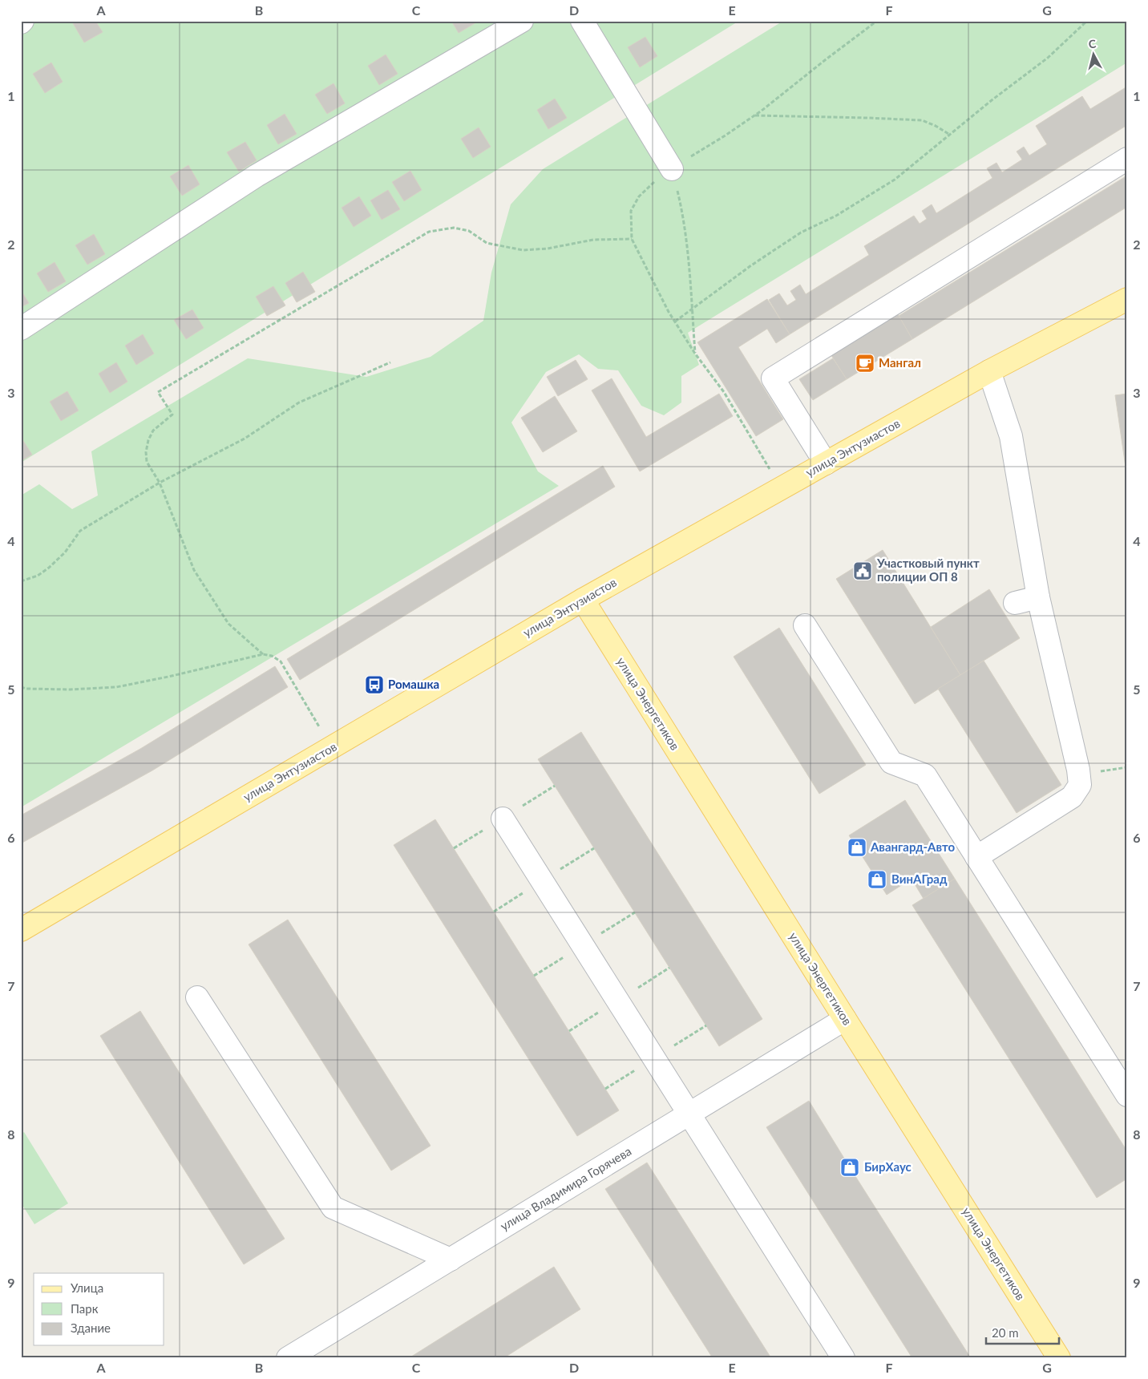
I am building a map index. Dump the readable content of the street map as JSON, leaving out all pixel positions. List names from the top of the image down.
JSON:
{
  "streets": {
    "main road": ["улица Энтузиастов", "улица Энергетиков"],
    "street": ["улица Владимира Горячева"]
  },
  "crossings": [
    ["улица Энтузиастов", "улица Энергетиков"],
    ["улица Энергетиков", "улица Владимира Горячева"]
  ],
  "places": {
    "cafe": ["Мангал"],
    "public building": ["Участковый пункт полиции ОП 8"],
    "bus stop": ["Ромашка"],
    "shop": ["Авангард-Авто", "ВинАГрад", "БирХаус"]
  },
  "legend": ["Улица", "Парк", "Здание"],
  "scale_bar": "20 m",
  "north": "top",
  "grid": {
    "columns": [
      "A",
      "B",
      "C",
      "D",
      "E",
      "F",
      "G"
    ],
    "rows": [
      "1",
      "2",
      "3",
      "4",
      "5",
      "6",
      "7",
      "8",
      "9"
    ]
  }
}
